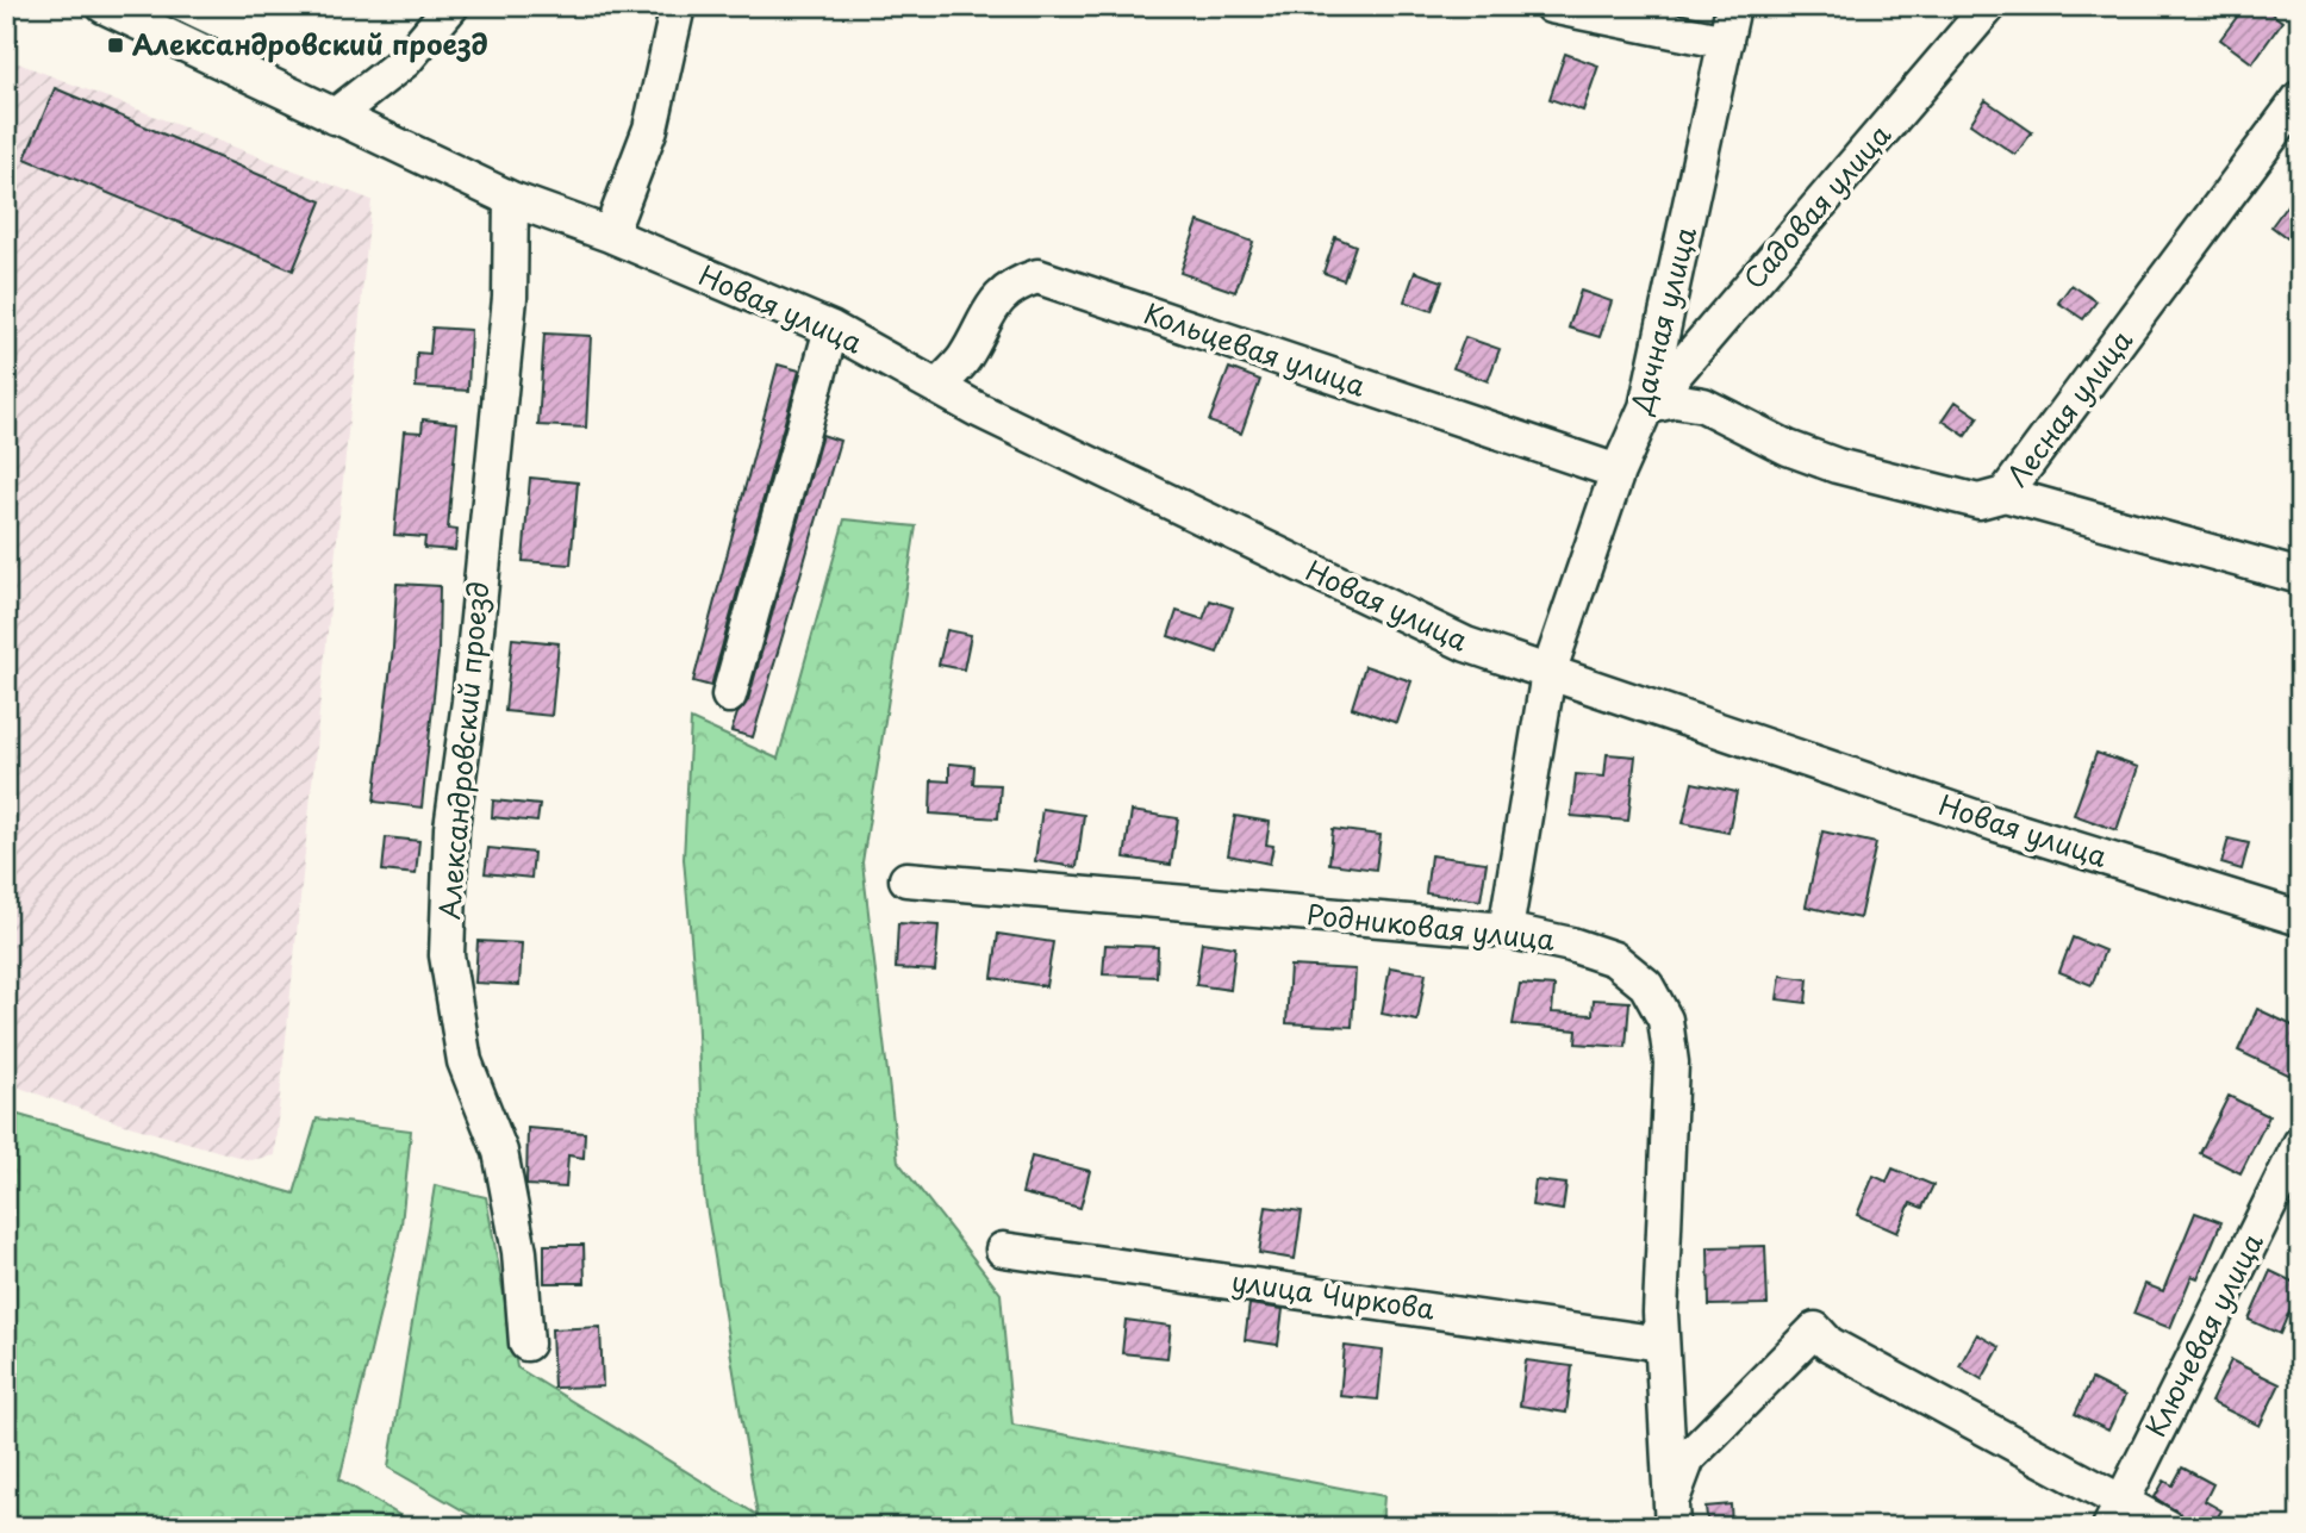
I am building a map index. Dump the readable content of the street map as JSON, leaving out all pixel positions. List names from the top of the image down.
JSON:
{
  "streets": {
    "street": [
      "Садовая улица",
      "Новая улица",
      "Дачная улица",
      "Кольцевая улица",
      "Лесная улица",
      "Александровский проезд",
      "Родниковая улица",
      "улица Чиркова",
      "Ключевая улица"
    ]
  },
  "crossings": [
    ["Садовая улица", "Дачная улица"],
    ["Садовая улица", "Лесная улица"],
    ["Новая улица", "Дачная улица"],
    ["Новая улица", "Кольцевая улица"],
    ["Новая улица", "Александровский проезд"],
    ["Дачная улица", "Кольцевая улица"],
    ["Дачная улица", "Лесная улица"],
    ["Дачная улица", "Родниковая улица"],
    ["Родниковая улица", "улица Чиркова"]
  ],
  "places": {
    "transit": ["Александровский проезд"]
  }
}
